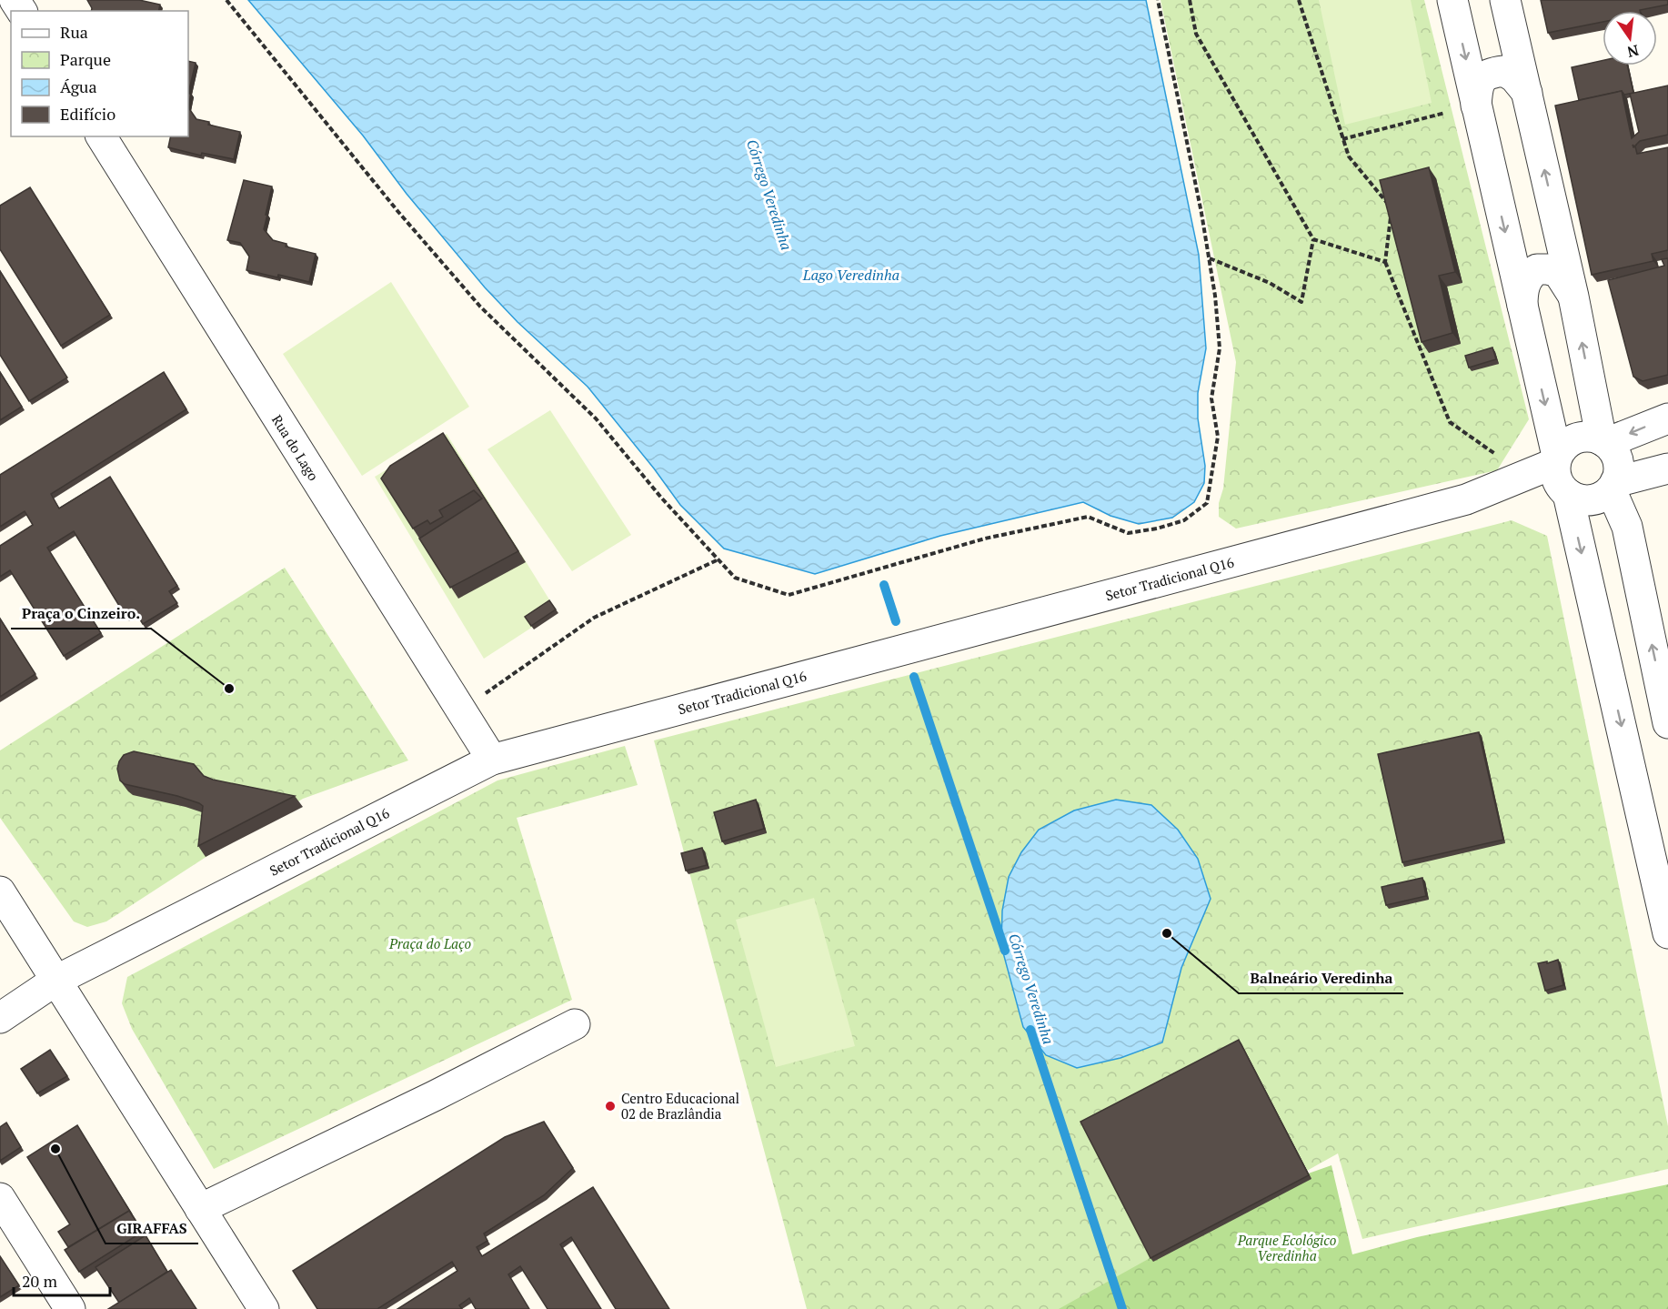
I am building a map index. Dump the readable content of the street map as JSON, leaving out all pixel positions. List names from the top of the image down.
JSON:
{
  "streets": {
    "street": ["Rua do Lago", "Setor Tradicional Q16"]
  },
  "crossings": [
    ["Rua do Lago", "Setor Tradicional Q16"]
  ],
  "water": ["Córrego Veredinha", "Lago Veredinha"],
  "parks": ["Praça do Laço", "Parque Ecológico Veredinha"],
  "places": [
    "Praça o Cinzeiro.",
    "Balneário Veredinha",
    "Centro Educacional 02 de Brazlândia",
    "GIRAFFAS"
  ],
  "legend": [
    "Rua",
    "Parque",
    "Água",
    "Edifício"
  ],
  "scale_bar": "20 m",
  "north": "bottom"
}
